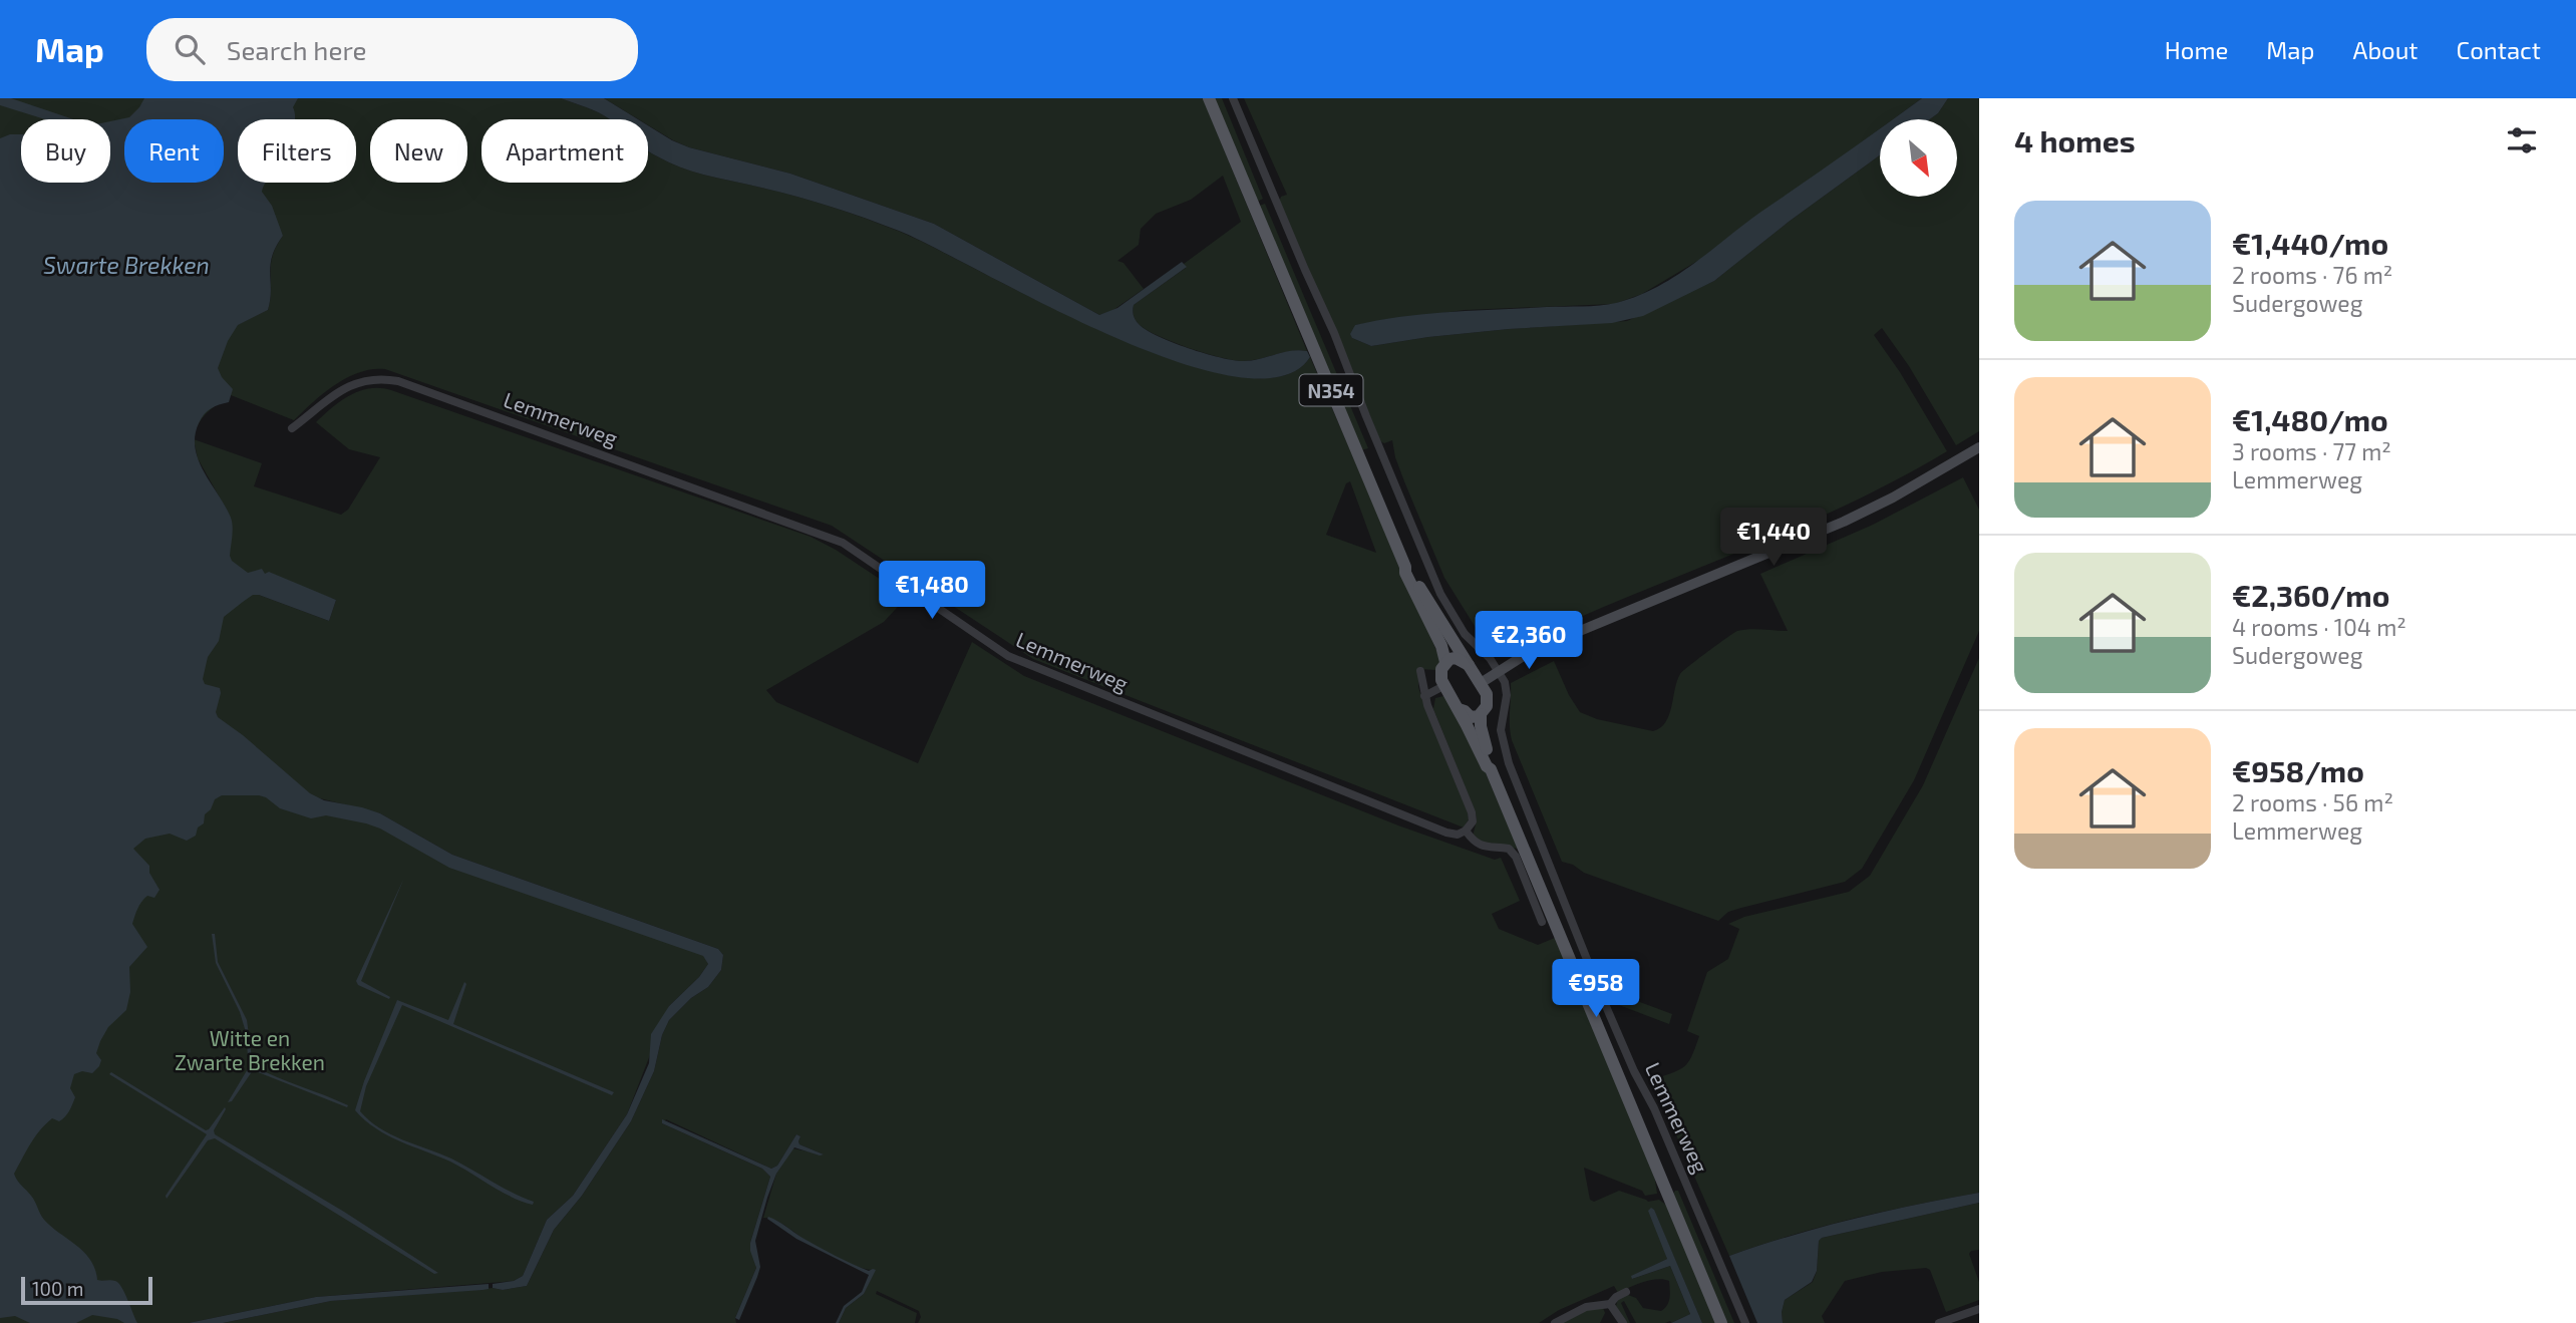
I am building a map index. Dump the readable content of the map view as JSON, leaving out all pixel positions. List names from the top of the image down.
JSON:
{
  "streets": {
    "main road": ["N354", "Lemmerweg"]
  },
  "crossings": [
    ["N354", "Lemmerweg"]
  ],
  "water": ["Swarte Brekken"],
  "parks": ["Witte en Zwarte Brekken"],
  "scale_bar": "100 m",
  "north": "bottom right",
  "page": {
    "header": "Map",
    "search": "Search here",
    "nav": [
      "Home",
      "Map",
      "About",
      "Contact"
    ],
    "heading": "4 homes",
    "chip": [
      "Buy",
      "Rent",
      "Filters",
      "New",
      "Apartment"
    ],
    "list": [
      {
        "name": "€1,440/mo",
        "note": "2 rooms · 76 m² · Sudergoweg"
      },
      {
        "name": "€1,480/mo",
        "note": "3 rooms · 77 m² · Lemmerweg"
      },
      {
        "name": "€2,360/mo",
        "note": "4 rooms · 104 m² · Sudergoweg"
      },
      {
        "name": "€958/mo",
        "note": "2 rooms · 56 m² · Lemmerweg"
      }
    ],
    "price": [
      "€1,440",
      "€1,480",
      "€2,360",
      "€958"
    ],
    "scale": "100 m"
  }
}
